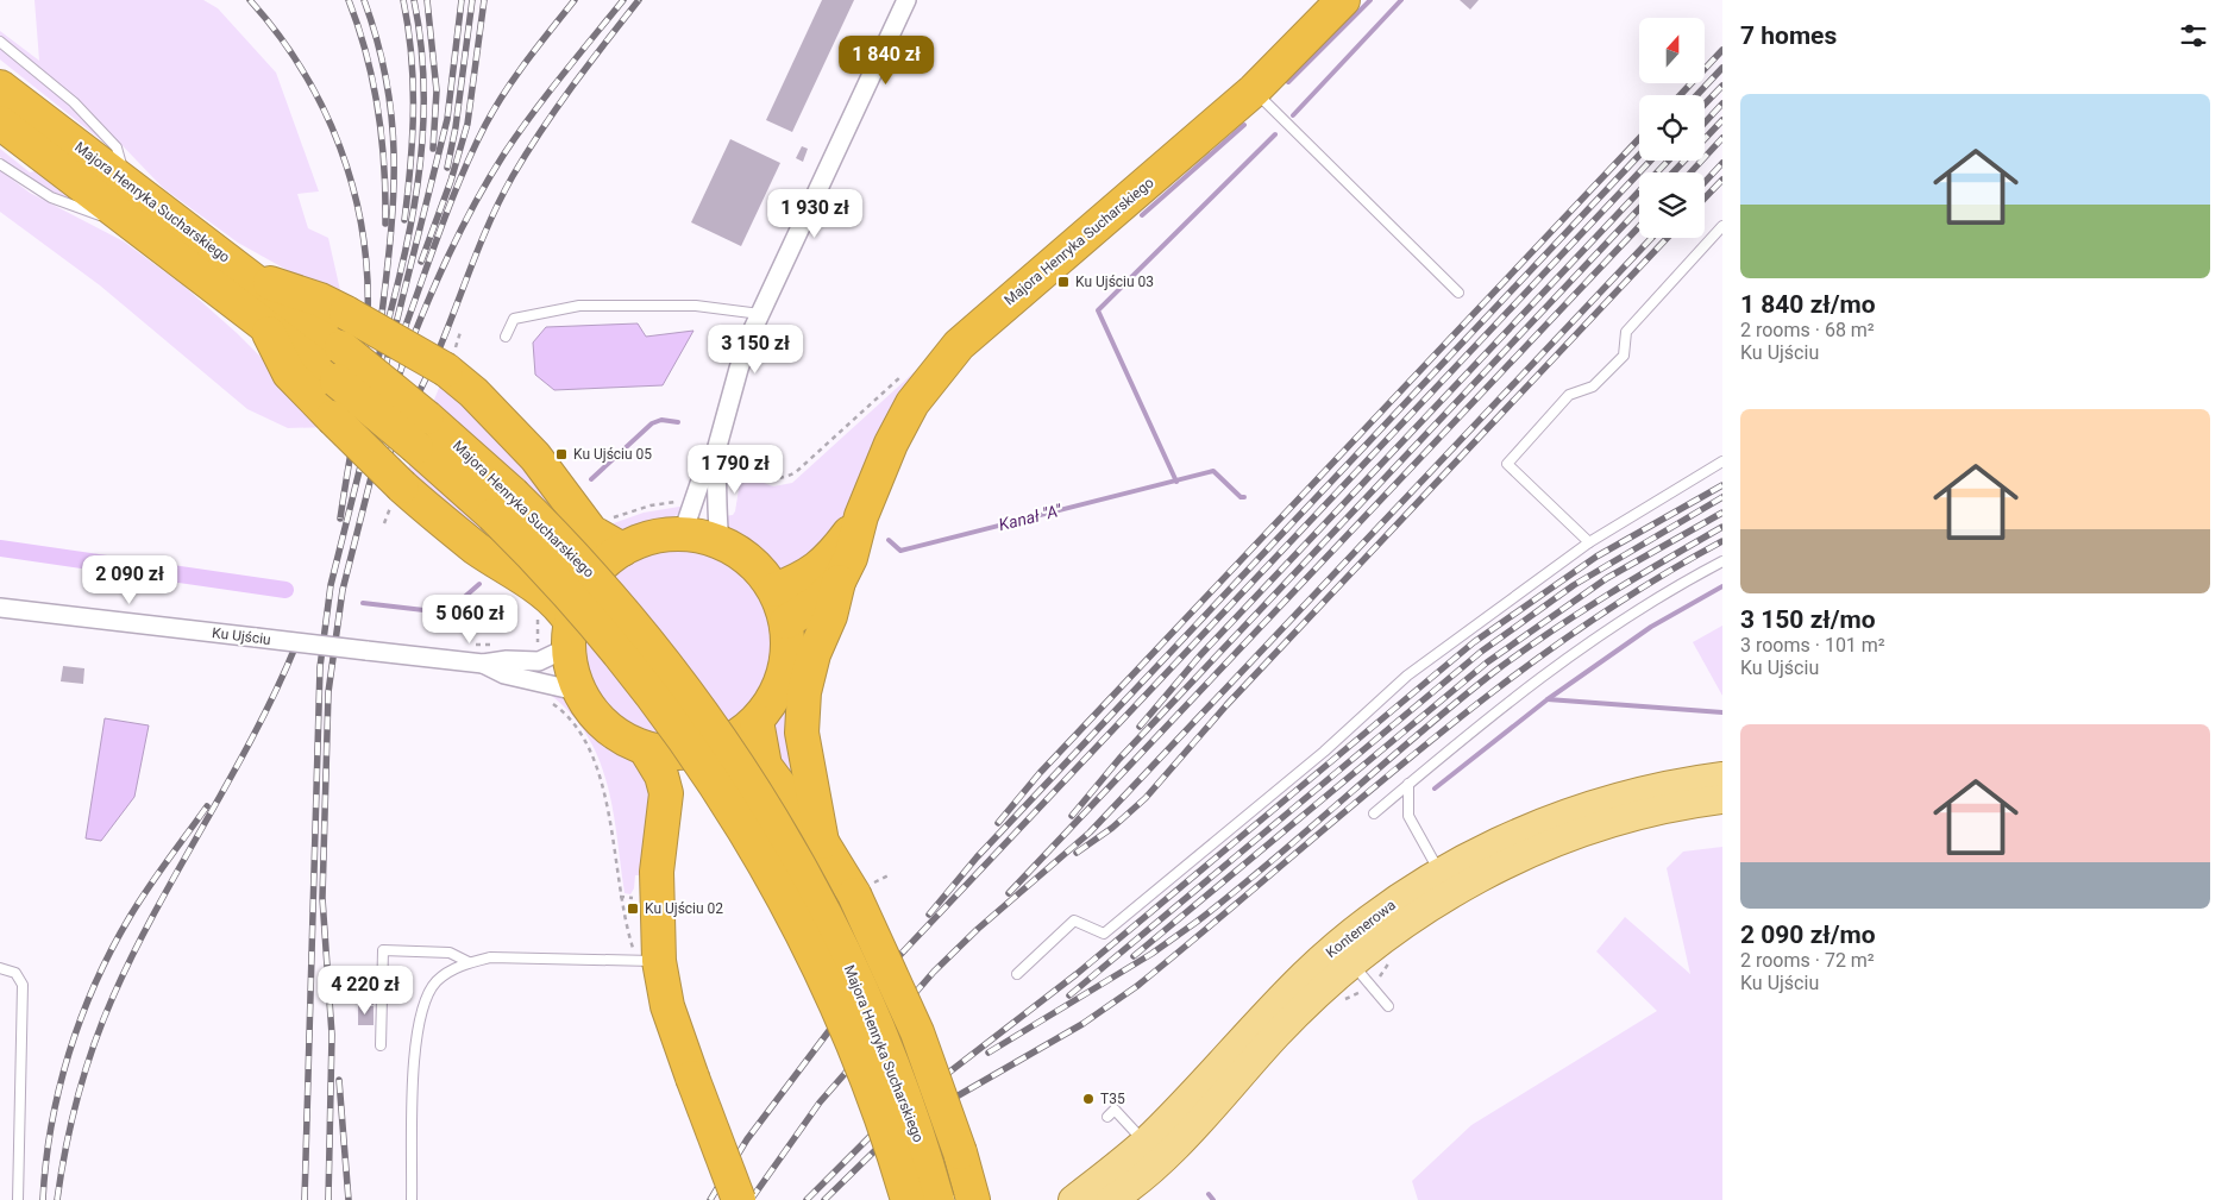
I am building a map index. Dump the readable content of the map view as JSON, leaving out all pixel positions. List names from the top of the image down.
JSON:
{
  "streets": {
    "highway": ["Majora Henryka Sucharskiego"],
    "main road": ["Kontenerowa"],
    "street": ["Ku Ujściu"]
  },
  "water": ["Kanał \"A\""],
  "places": {
    "transit": ["Ku Ujściu 03", "Ku Ujściu 05", "Ku Ujściu 02"],
    "other": ["T35"]
  },
  "north": "top",
  "page": {
    "heading": "7 homes",
    "price": [
      "1 840 zł",
      "1 930 zł",
      "3 150 zł",
      "1 790 zł",
      "2 090 zł",
      "5 060 zł",
      "4 220 zł"
    ],
    "list": [
      {
        "name": "1 840 zł/mo",
        "note": "2 rooms · 68 m² · Ku Ujściu"
      },
      {
        "name": "3 150 zł/mo",
        "note": "3 rooms · 101 m² · Ku Ujściu"
      },
      {
        "name": "2 090 zł/mo",
        "note": "2 rooms · 72 m² · Ku Ujściu"
      }
    ]
  }
}
